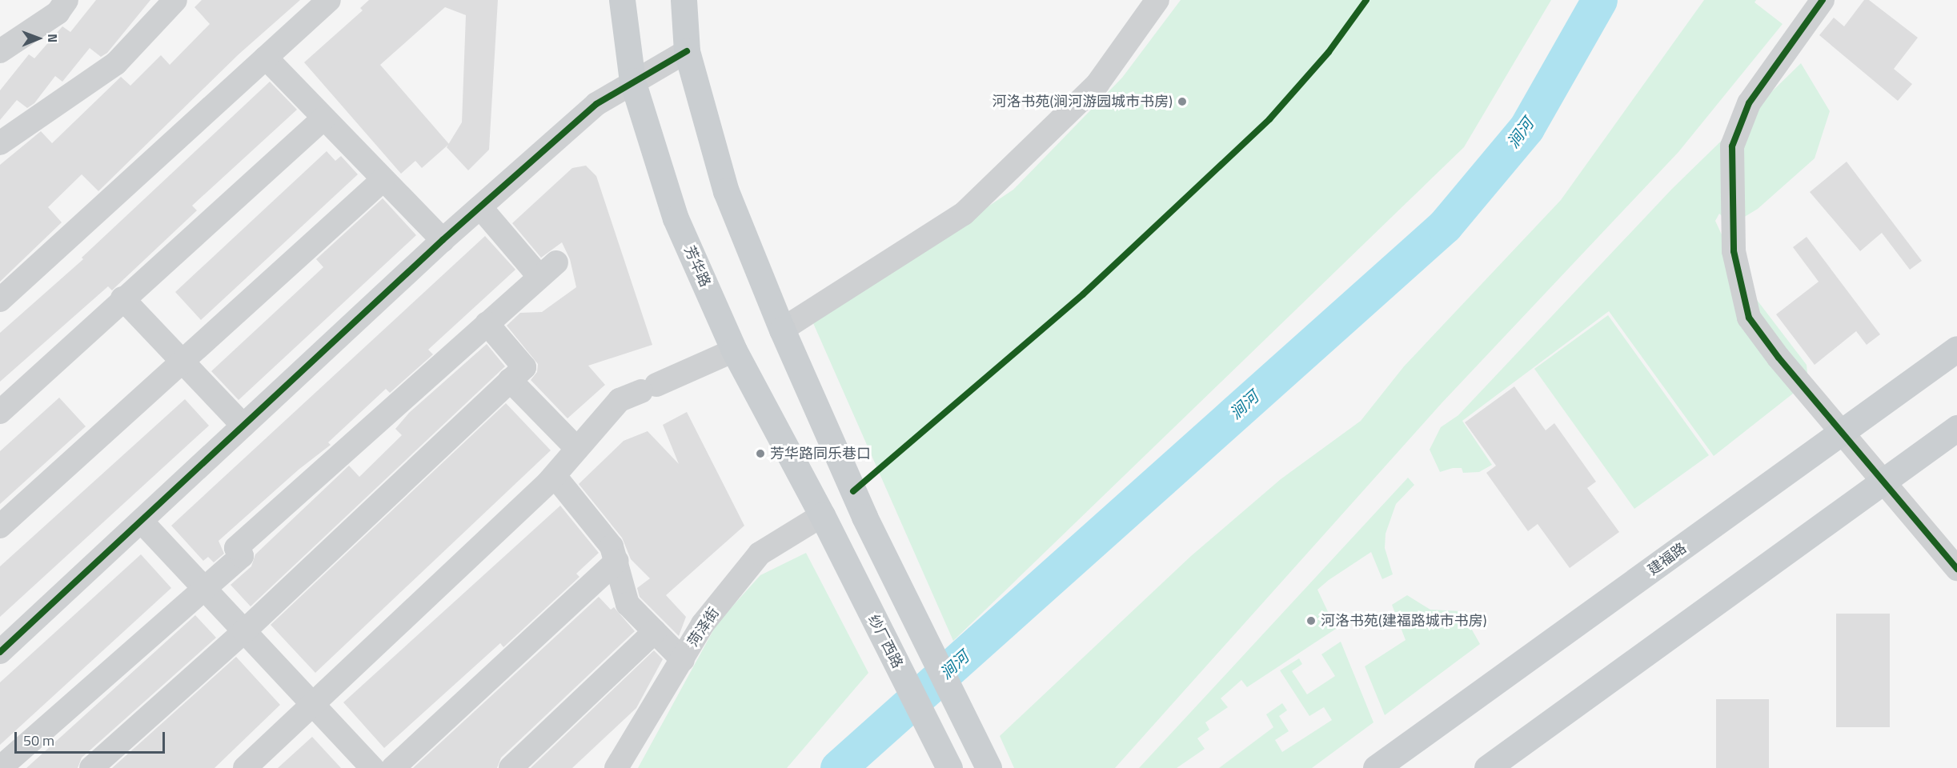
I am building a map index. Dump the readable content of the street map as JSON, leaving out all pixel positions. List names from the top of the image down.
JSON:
{
  "streets": {
    "main road": ["芳华路", "建福路", "纱厂西路"],
    "street": ["菏泽街"]
  },
  "crossings": [
    ["芳华路", "菏泽街"],
    ["芳华路", "纱厂西路"],
    ["菏泽街", "纱厂西路"]
  ],
  "water": ["涧河"],
  "places": ["河洛书苑(涧河游园城市书房)", "芳华路同乐巷口", "河洛书苑(建福路城市书房)"],
  "scale_bar": "50 m",
  "north": "right"
}
